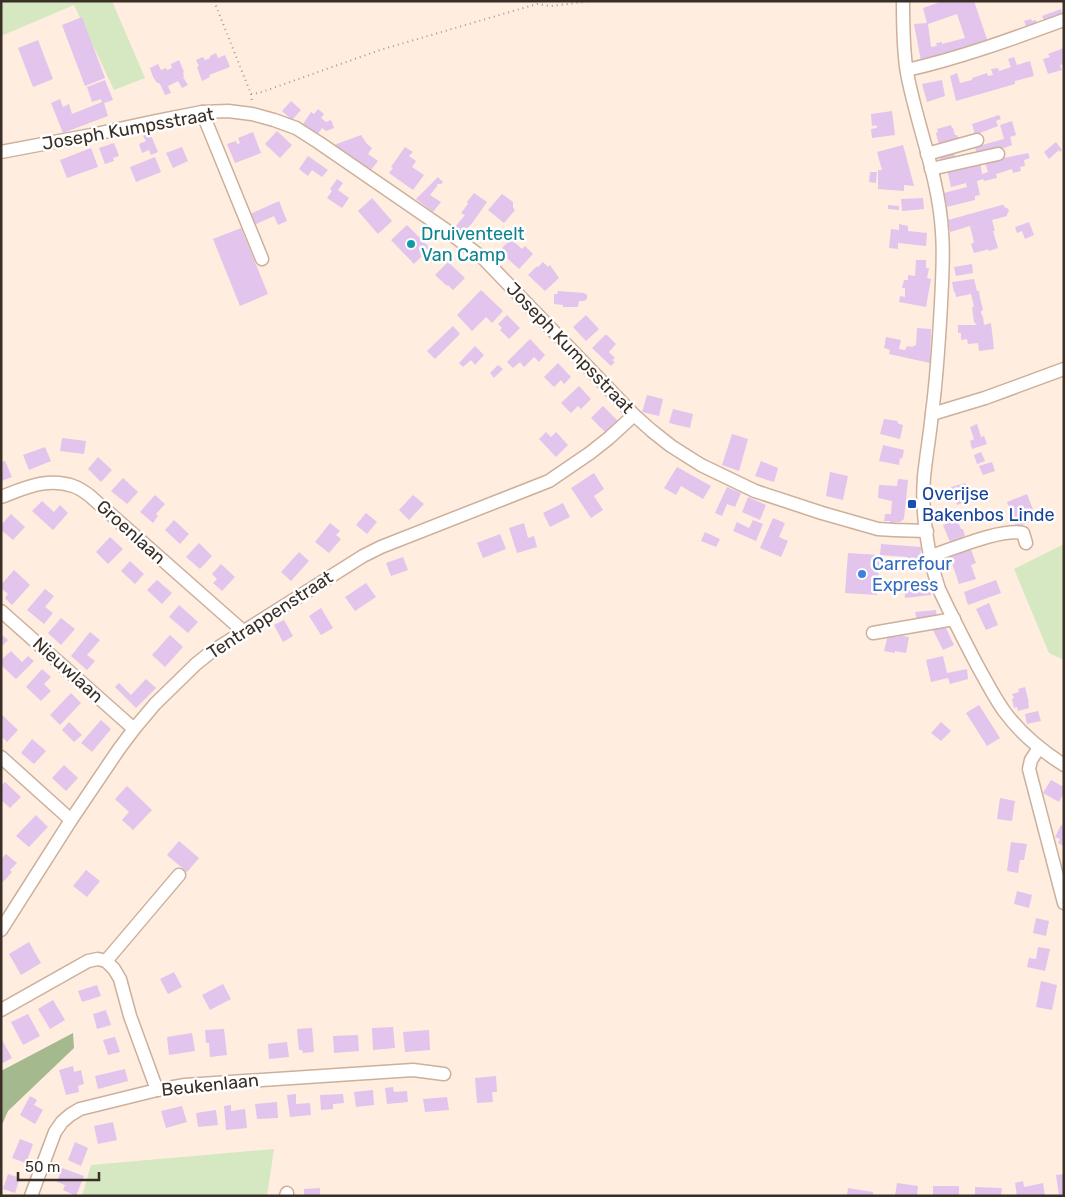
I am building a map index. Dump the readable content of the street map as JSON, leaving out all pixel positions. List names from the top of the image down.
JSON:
{
  "streets": {
    "street": [
      "Joseph Kumpsstraat",
      "Groenlaan",
      "Tentrappenstraat",
      "Nieuwlaan",
      "Beukenlaan"
    ]
  },
  "crossings": [
    ["Joseph Kumpsstraat", "Tentrappenstraat"],
    ["Groenlaan", "Tentrappenstraat"],
    ["Tentrappenstraat", "Nieuwlaan"]
  ],
  "places": {
    "other": ["Druiventeelt Van Camp", "Carrefour Express"],
    "transit": ["Overijse Bakenbos Linde"]
  },
  "scale_bar": "50 m"
}
